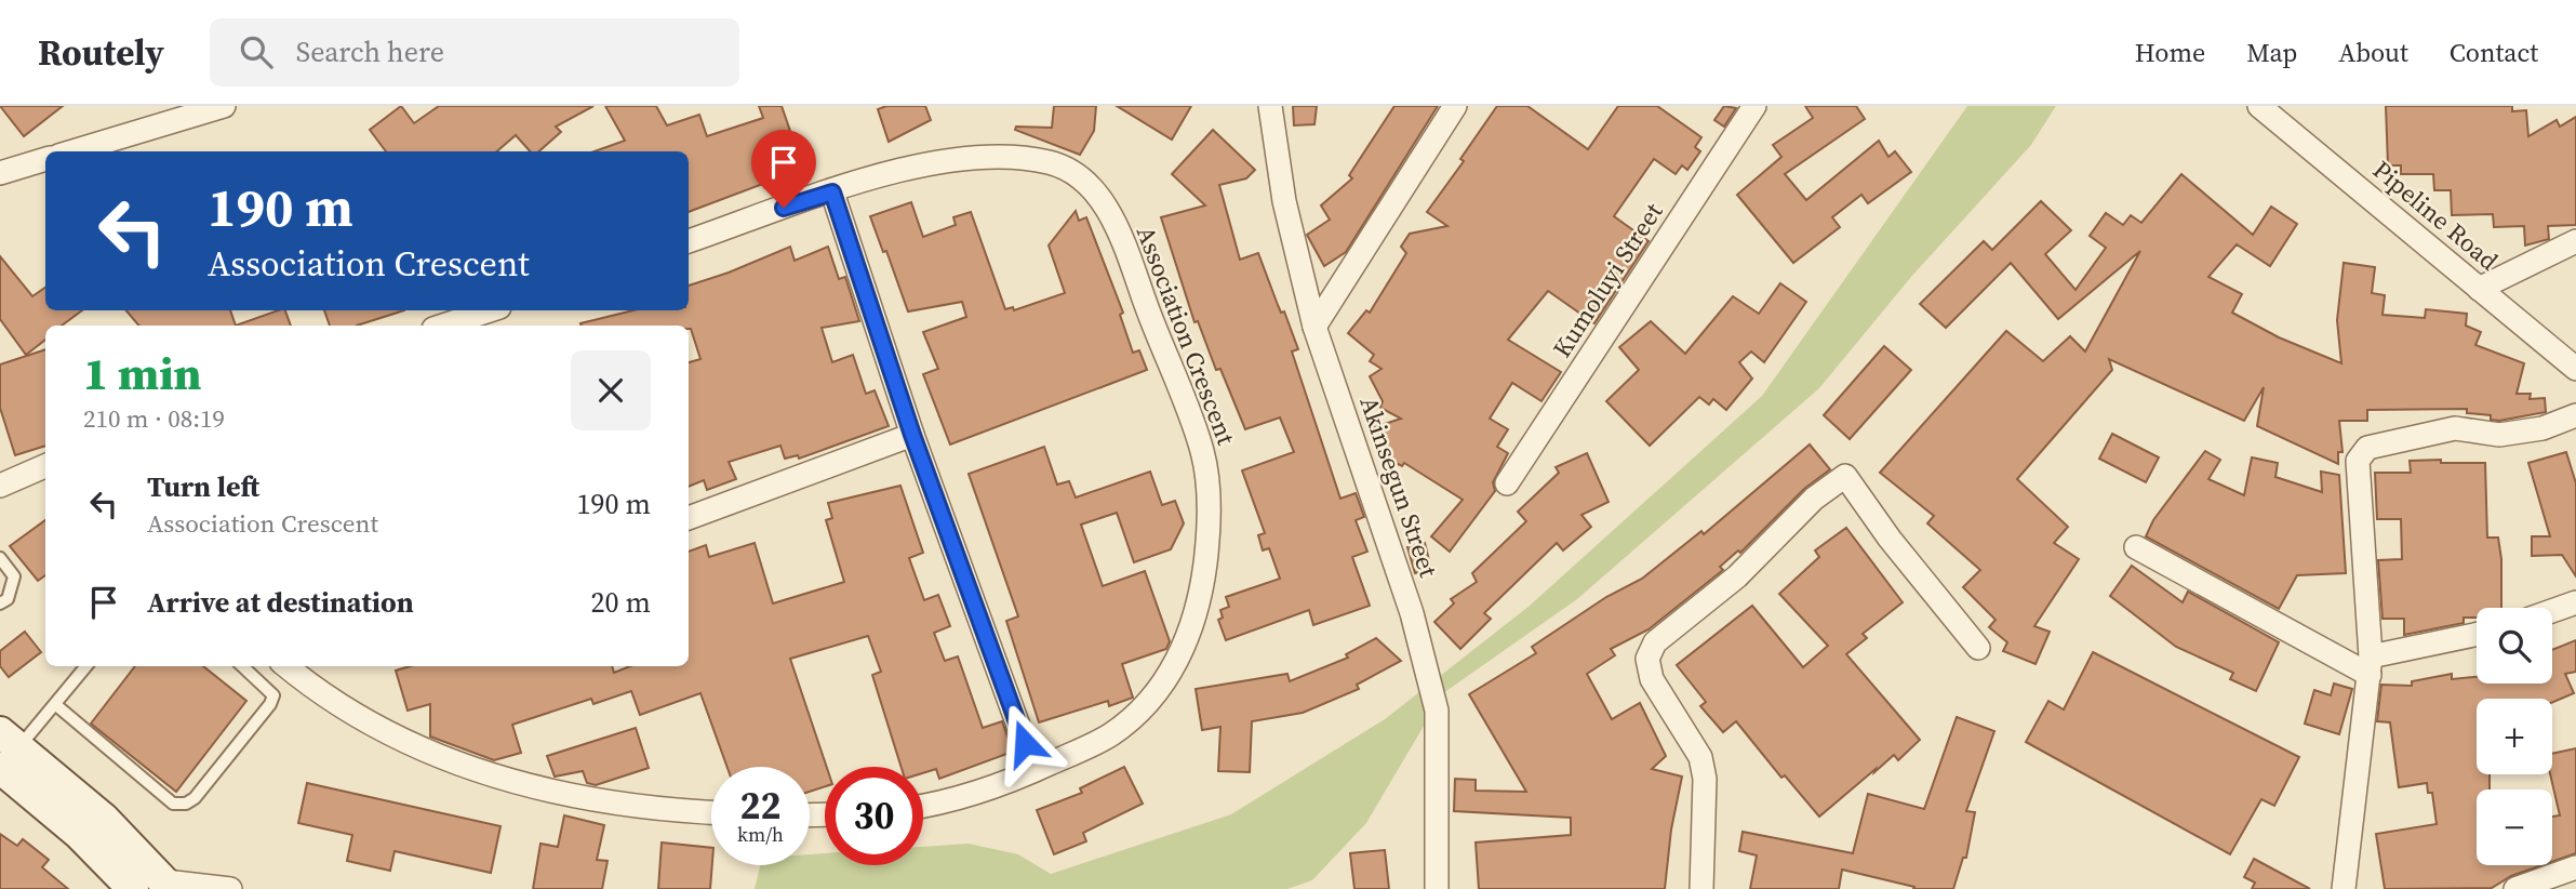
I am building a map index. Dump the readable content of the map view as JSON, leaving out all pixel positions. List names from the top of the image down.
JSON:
{
  "streets": {
    "street": [
      "Pipeline Road",
      "Kumoluyi Street",
      "Association Crescent",
      "Akinsegun Street"
    ]
  },
  "page": {
    "header": "Routely",
    "search": "Search here",
    "nav": [
      "Home",
      "Map",
      "About",
      "Contact"
    ],
    "turn": ["190 m", "Association Crescent"],
    "heading": ["1 min", "210 m · 08:19"],
    "list": [
      {
        "name": "Turn left",
        "note": "Association Crescent",
        "value": "190 m"
      },
      {
        "name": "Arrive at destination",
        "value": "20 m"
      }
    ],
    "map_buttons": ["+", "−"],
    "speed": "22 km/h",
    "limit": "30"
  }
}
